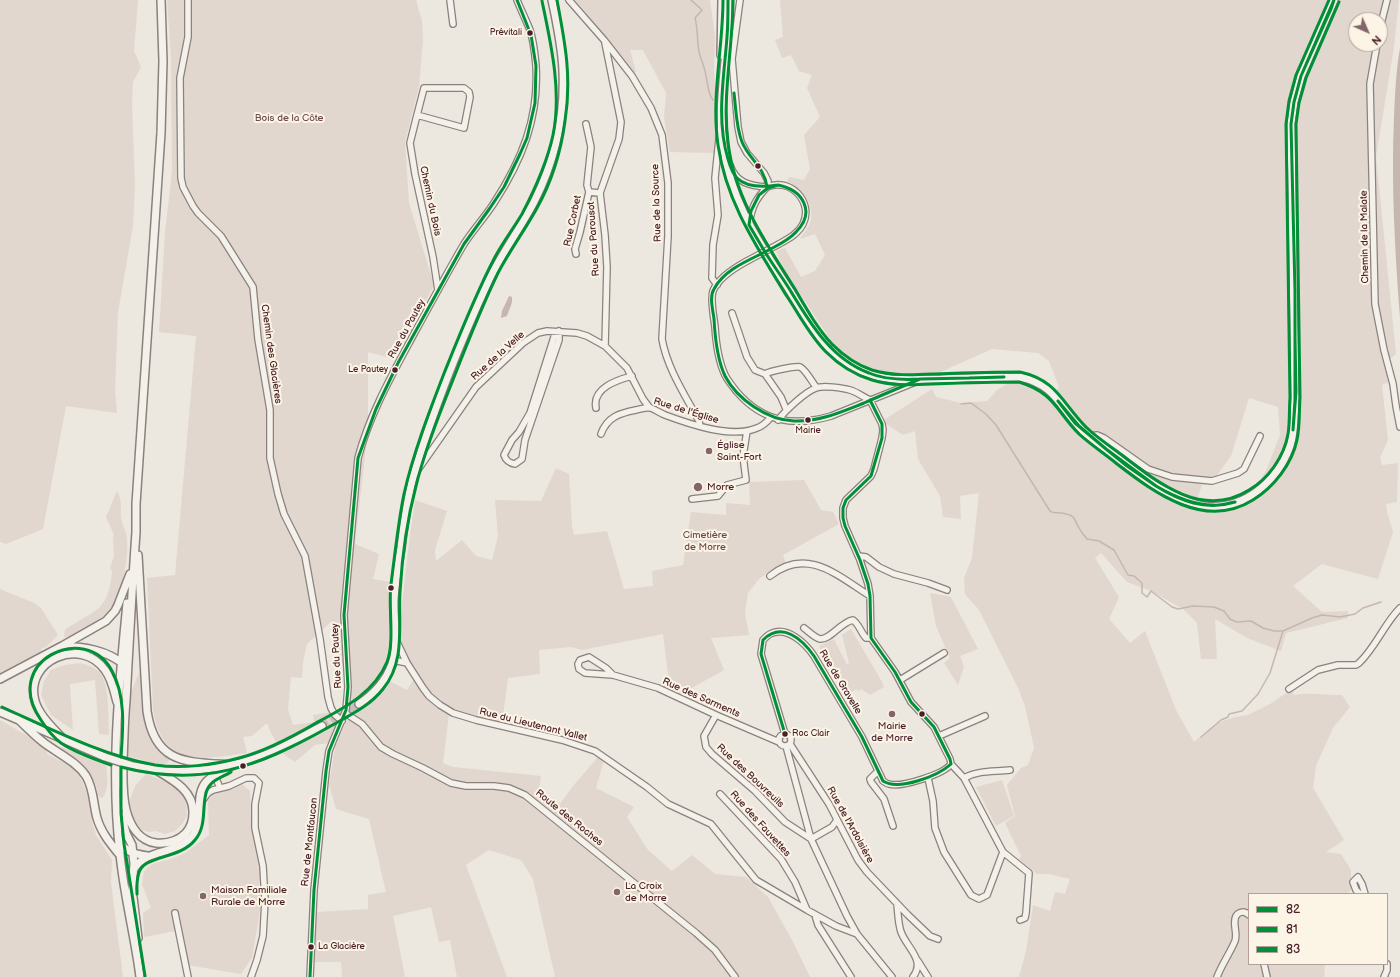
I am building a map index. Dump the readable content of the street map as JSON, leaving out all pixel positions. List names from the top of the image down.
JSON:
{
  "streets": {
    "street": [
      "Chemin du Bois",
      "Rue de la Source",
      "Rue Corbet",
      "Chemin de la Malate",
      "Rue du Parousot",
      "Rue du Pautey",
      "Chemin des Glacières",
      "Rue de la Velle",
      "Rue de l'Église",
      "Rue de Gravelle",
      "Rue des Sarments",
      "Rue du Lieutenant Vallet",
      "Rue des Bouvreuils",
      "Route des Roches",
      "Rue des Fauvettes",
      "Rue de l'Ardoisière",
      "Rue de Montfaucon"
    ]
  },
  "crossings": [
    ["Chemin du Bois", "Rue du Pautey"],
    ["Rue de la Source", "Rue du Parousot"],
    ["Rue de la Source", "Rue de l'Église"],
    ["Rue Corbet", "Rue du Parousot"],
    ["Rue du Parousot", "Rue de la Velle"],
    ["Rue du Pautey", "Route des Roches"],
    ["Rue du Pautey", "Rue de Montfaucon"],
    ["Chemin des Glacières", "Rue de Montfaucon"],
    ["Rue de la Velle", "Rue de l'Église"],
    ["Rue de Gravelle", "Rue des Sarments"],
    ["Rue de Gravelle", "Rue de l'Ardoisière"],
    ["Rue des Sarments", "Rue des Bouvreuils"],
    ["Rue des Sarments", "Rue de l'Ardoisière"],
    ["Rue du Lieutenant Vallet", "Rue des Fauvettes"],
    ["Route des Roches", "Rue de Montfaucon"]
  ],
  "parks": ["Bois de la Côte", "Cimetière de Morre"],
  "places": [
    "Prévitali",
    "Le Pautey",
    "Mairie",
    "Église Saint-Fort",
    "Morre",
    "Mairie de Morre",
    "Roc Clair",
    "La Croix de Morre",
    "Maison Familiale Rurale de Morre",
    "La Glacière"
  ],
  "lines": ["transit line 82", "transit line 81", "transit line 83"],
  "legend": ["82", "81", "83"],
  "north": "bottom right"
}
